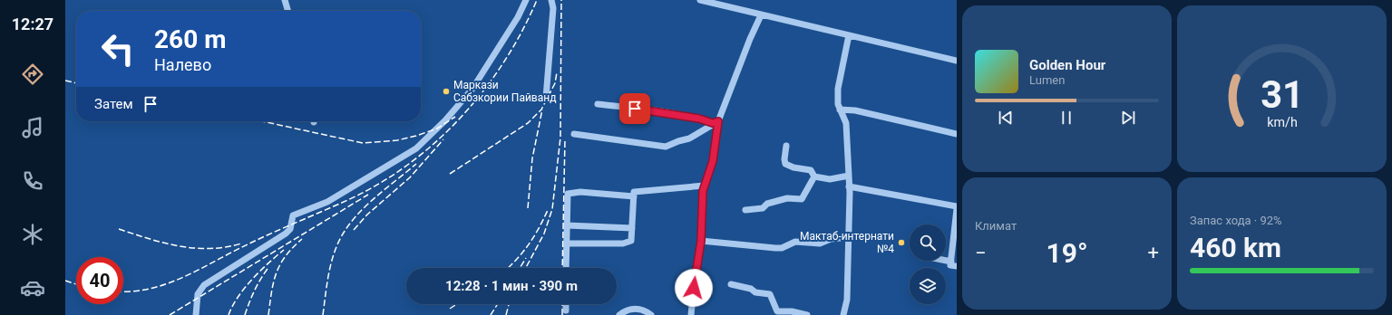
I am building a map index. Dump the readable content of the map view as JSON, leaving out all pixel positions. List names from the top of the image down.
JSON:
{
  "places": ["Маркази Сабзкории Пайванд", "Мактаб-интернати №4"],
  "page": {
    "tabs": "12:27",
    "turn": ["260 m", "Налево"],
    "song": ["Golden Hour", "Lumen"],
    "then": "Затем",
    "tile": [
      "Климат",
      ["Запас хода · 92%", "460 km"]
    ],
    "heat": ["−", "19°", "+"],
    "limit": "40",
    "trip": "12:28 · 1 мин · 390 m",
    "gauge": ["31", "km/h"]
  }
}
